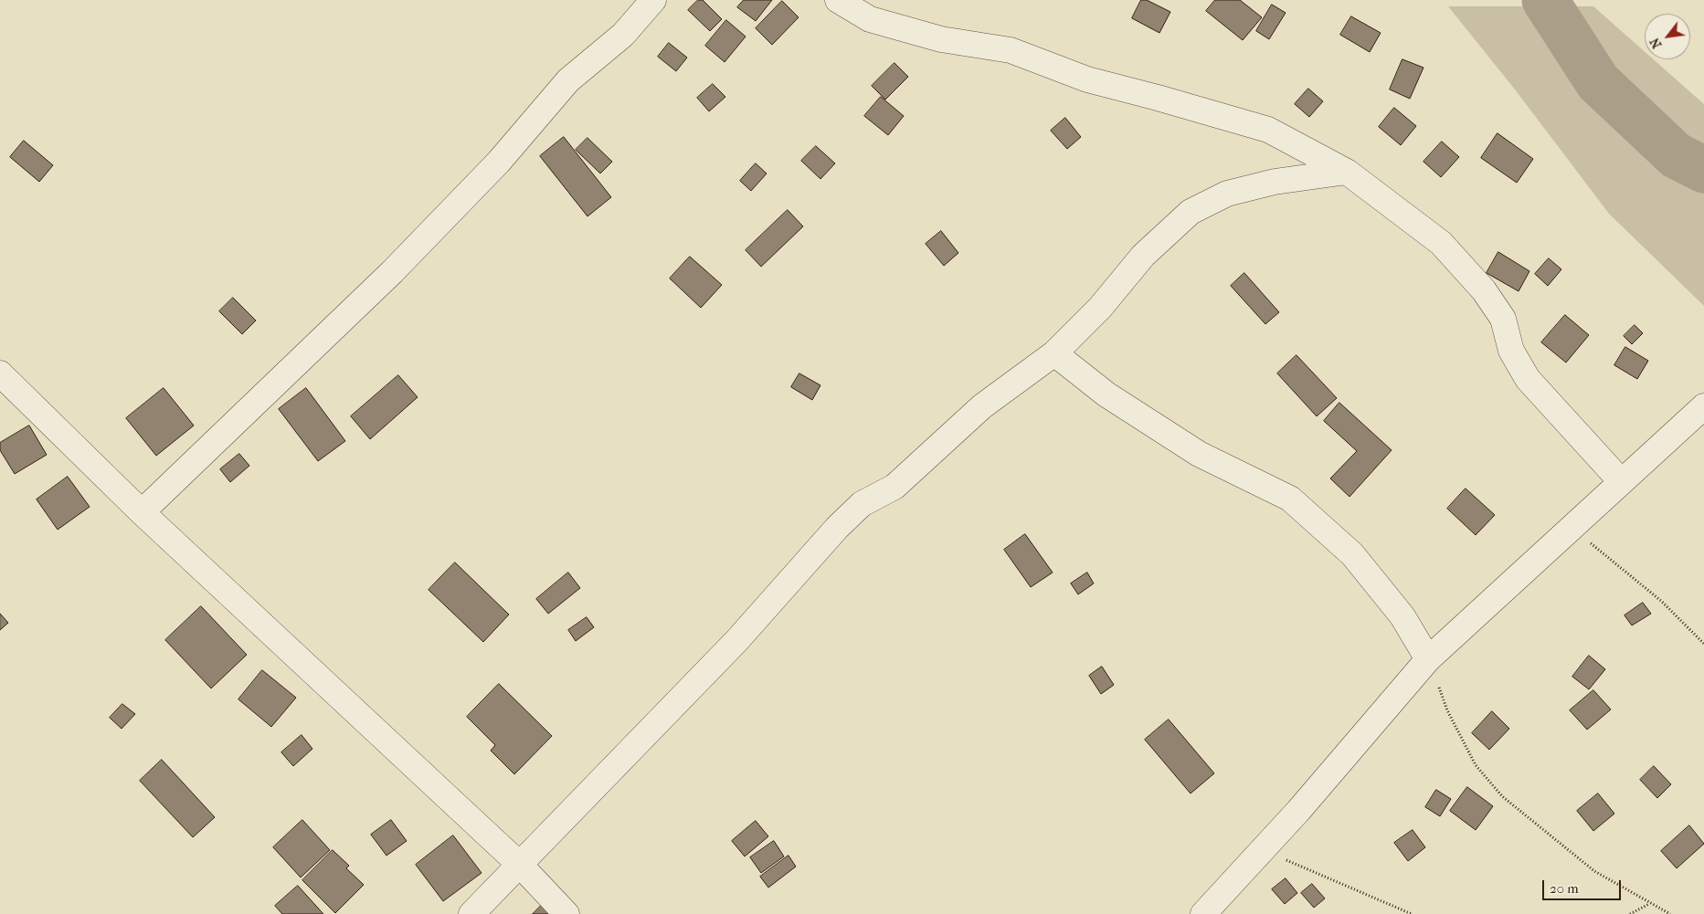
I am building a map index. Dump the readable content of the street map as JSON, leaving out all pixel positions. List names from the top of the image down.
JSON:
{
  "scale_bar": "20 m",
  "north": "bottom left"
}
